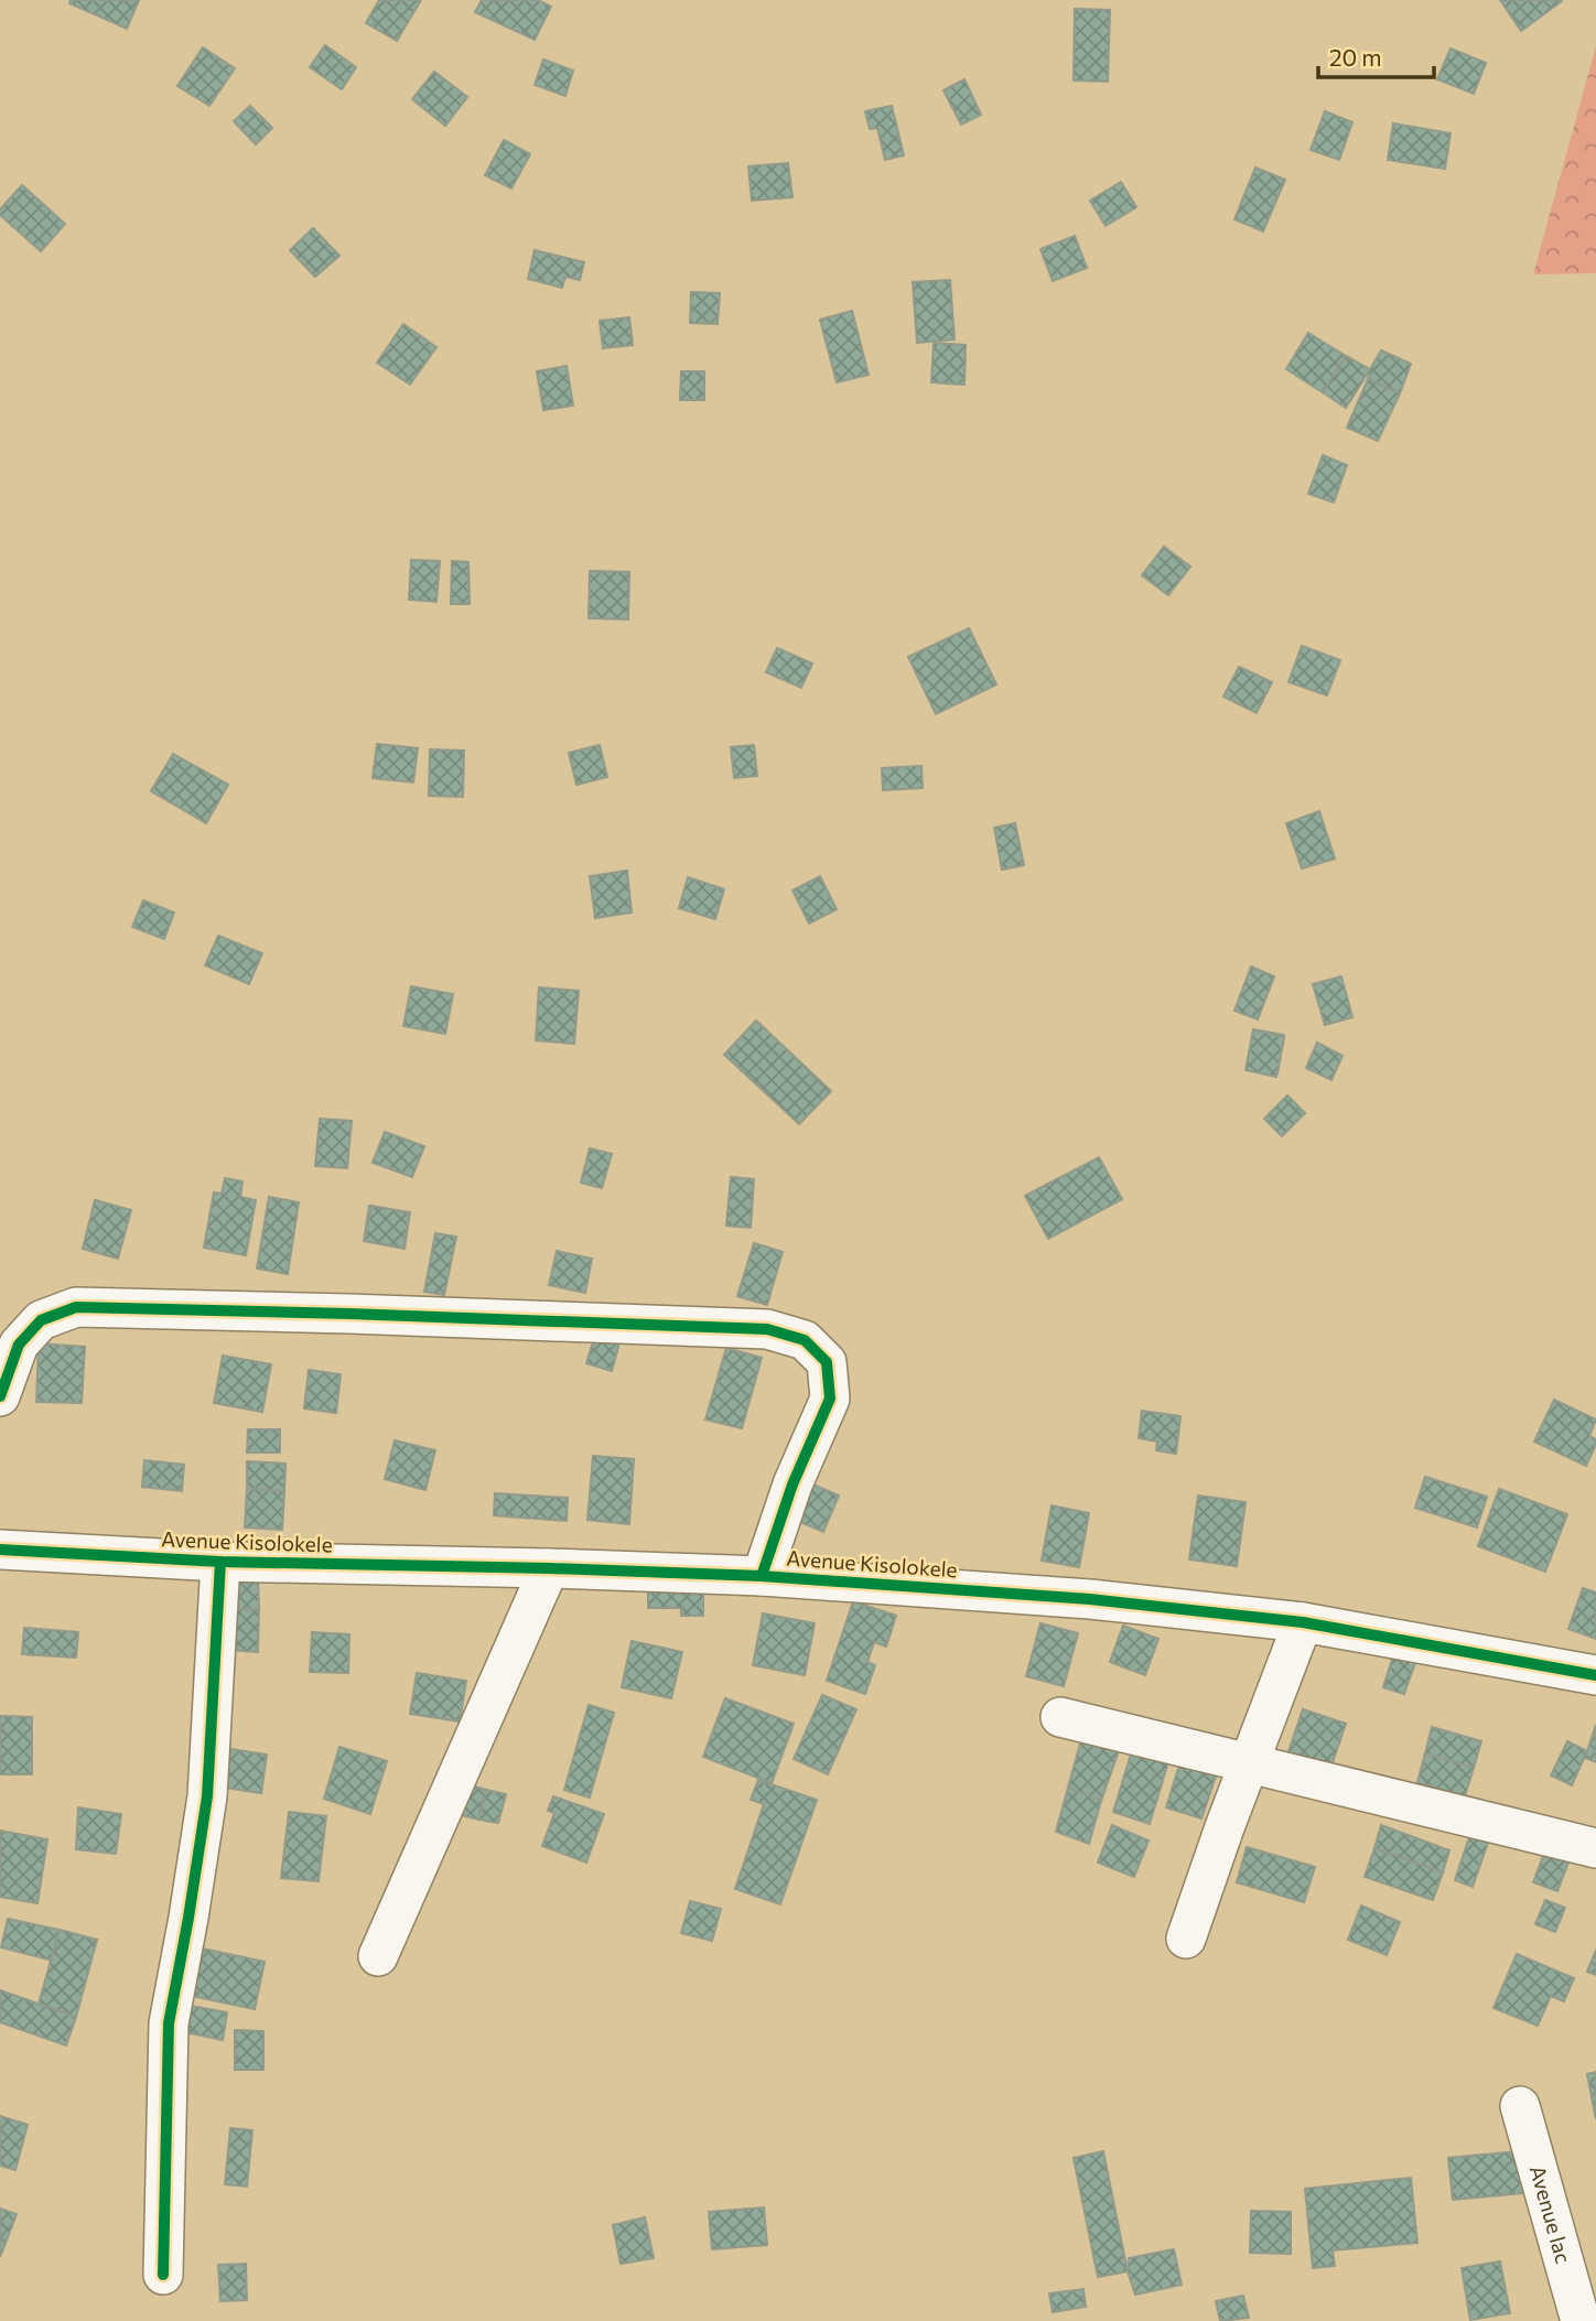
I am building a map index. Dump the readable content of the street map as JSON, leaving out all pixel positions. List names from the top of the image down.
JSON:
{
  "streets": {
    "street": ["Avenue Kisolokele", "Avenue lac"]
  },
  "scale_bar": "20 m"
}
